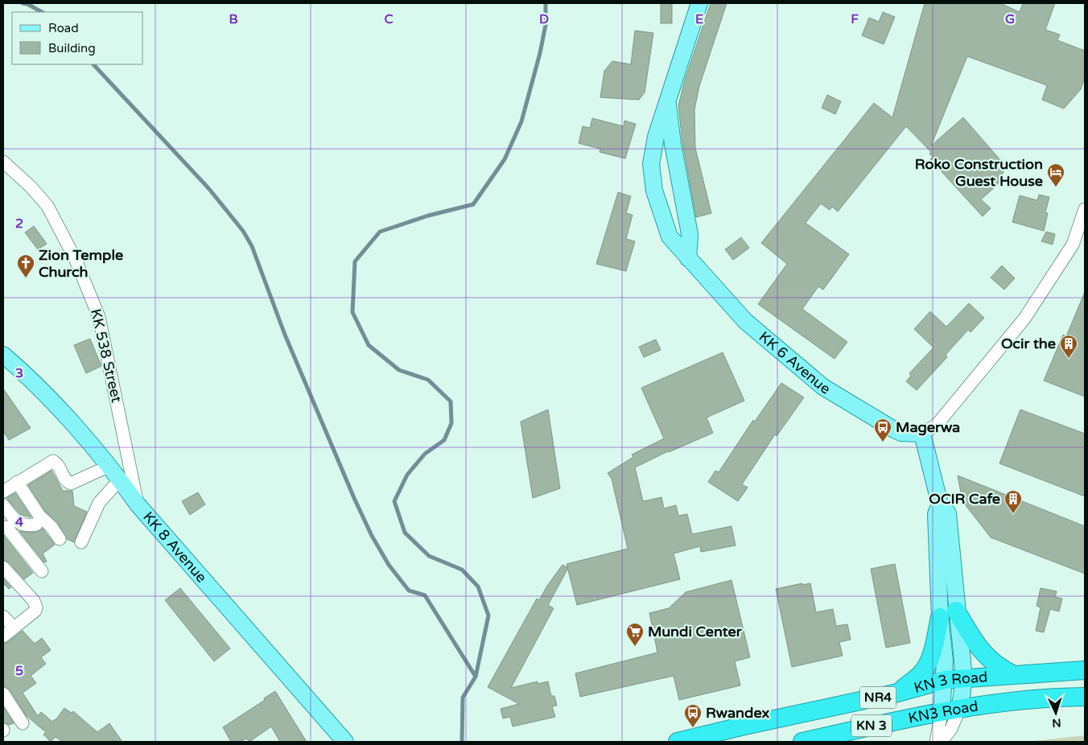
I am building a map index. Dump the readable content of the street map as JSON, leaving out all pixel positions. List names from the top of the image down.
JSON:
{
  "streets": {
    "highway": [
      "KN 3 Road",
      "NR4",
      "KN3 Road",
      "KN 3"
    ],
    "main road": ["KK 6 Avenue", "KK 8 Avenue"],
    "street": ["KK 538 Street"]
  },
  "crossings": [
    ["KK 538 Street", "KK 8 Avenue"]
  ],
  "places": {
    "hotel": ["Roko Construction Guest House"],
    "church": ["Zion Temple Church"],
    "building": ["Ocir the", "OCIR Cafe"],
    "bus stop": ["Magerwa", "Rwandex"],
    "supermarket": ["Mundi Center"]
  },
  "legend": ["Road", "Building"],
  "north": "bottom",
  "grid": {
    "columns": [
      "B",
      "C",
      "D",
      "E",
      "F",
      "G"
    ],
    "rows": [
      "2",
      "3",
      "4",
      "5"
    ]
  }
}
